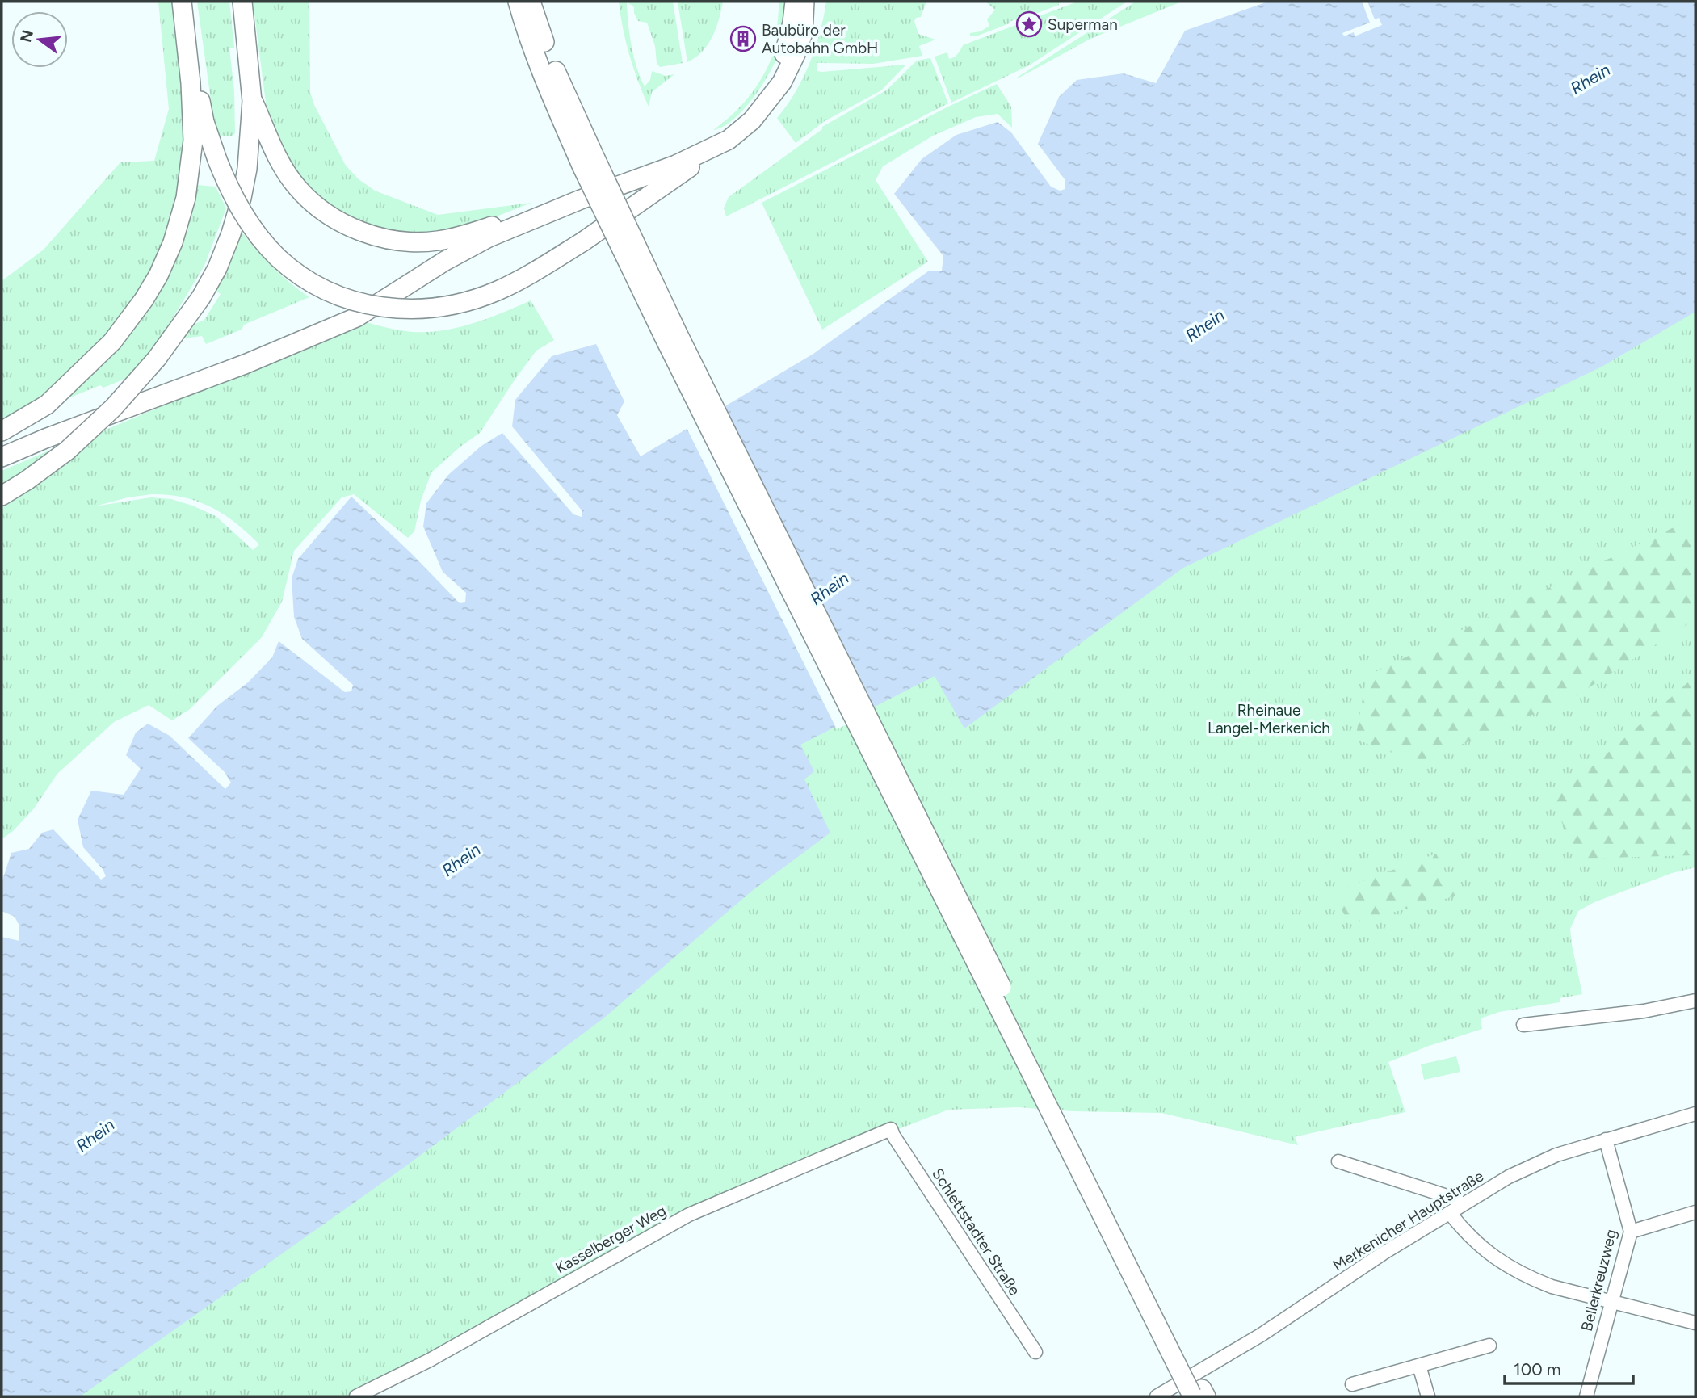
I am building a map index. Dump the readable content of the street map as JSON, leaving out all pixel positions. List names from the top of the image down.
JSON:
{
  "streets": {
    "street": [
      "Merkenicher Hauptstraße",
      "Schlettstadter Straße",
      "Kasselberger Weg",
      "Bellerkreuzweg"
    ]
  },
  "crossings": [
    ["Merkenicher Hauptstraße", "Bellerkreuzweg"],
    ["Schlettstadter Straße", "Kasselberger Weg"]
  ],
  "water": ["Rhein"],
  "parks": ["Rheinaue Langel-Merkenich"],
  "places": {
    "place": ["Superman"],
    "building": ["Baubüro der Autobahn GmbH"]
  },
  "scale_bar": "100 m",
  "north": "left"
}
